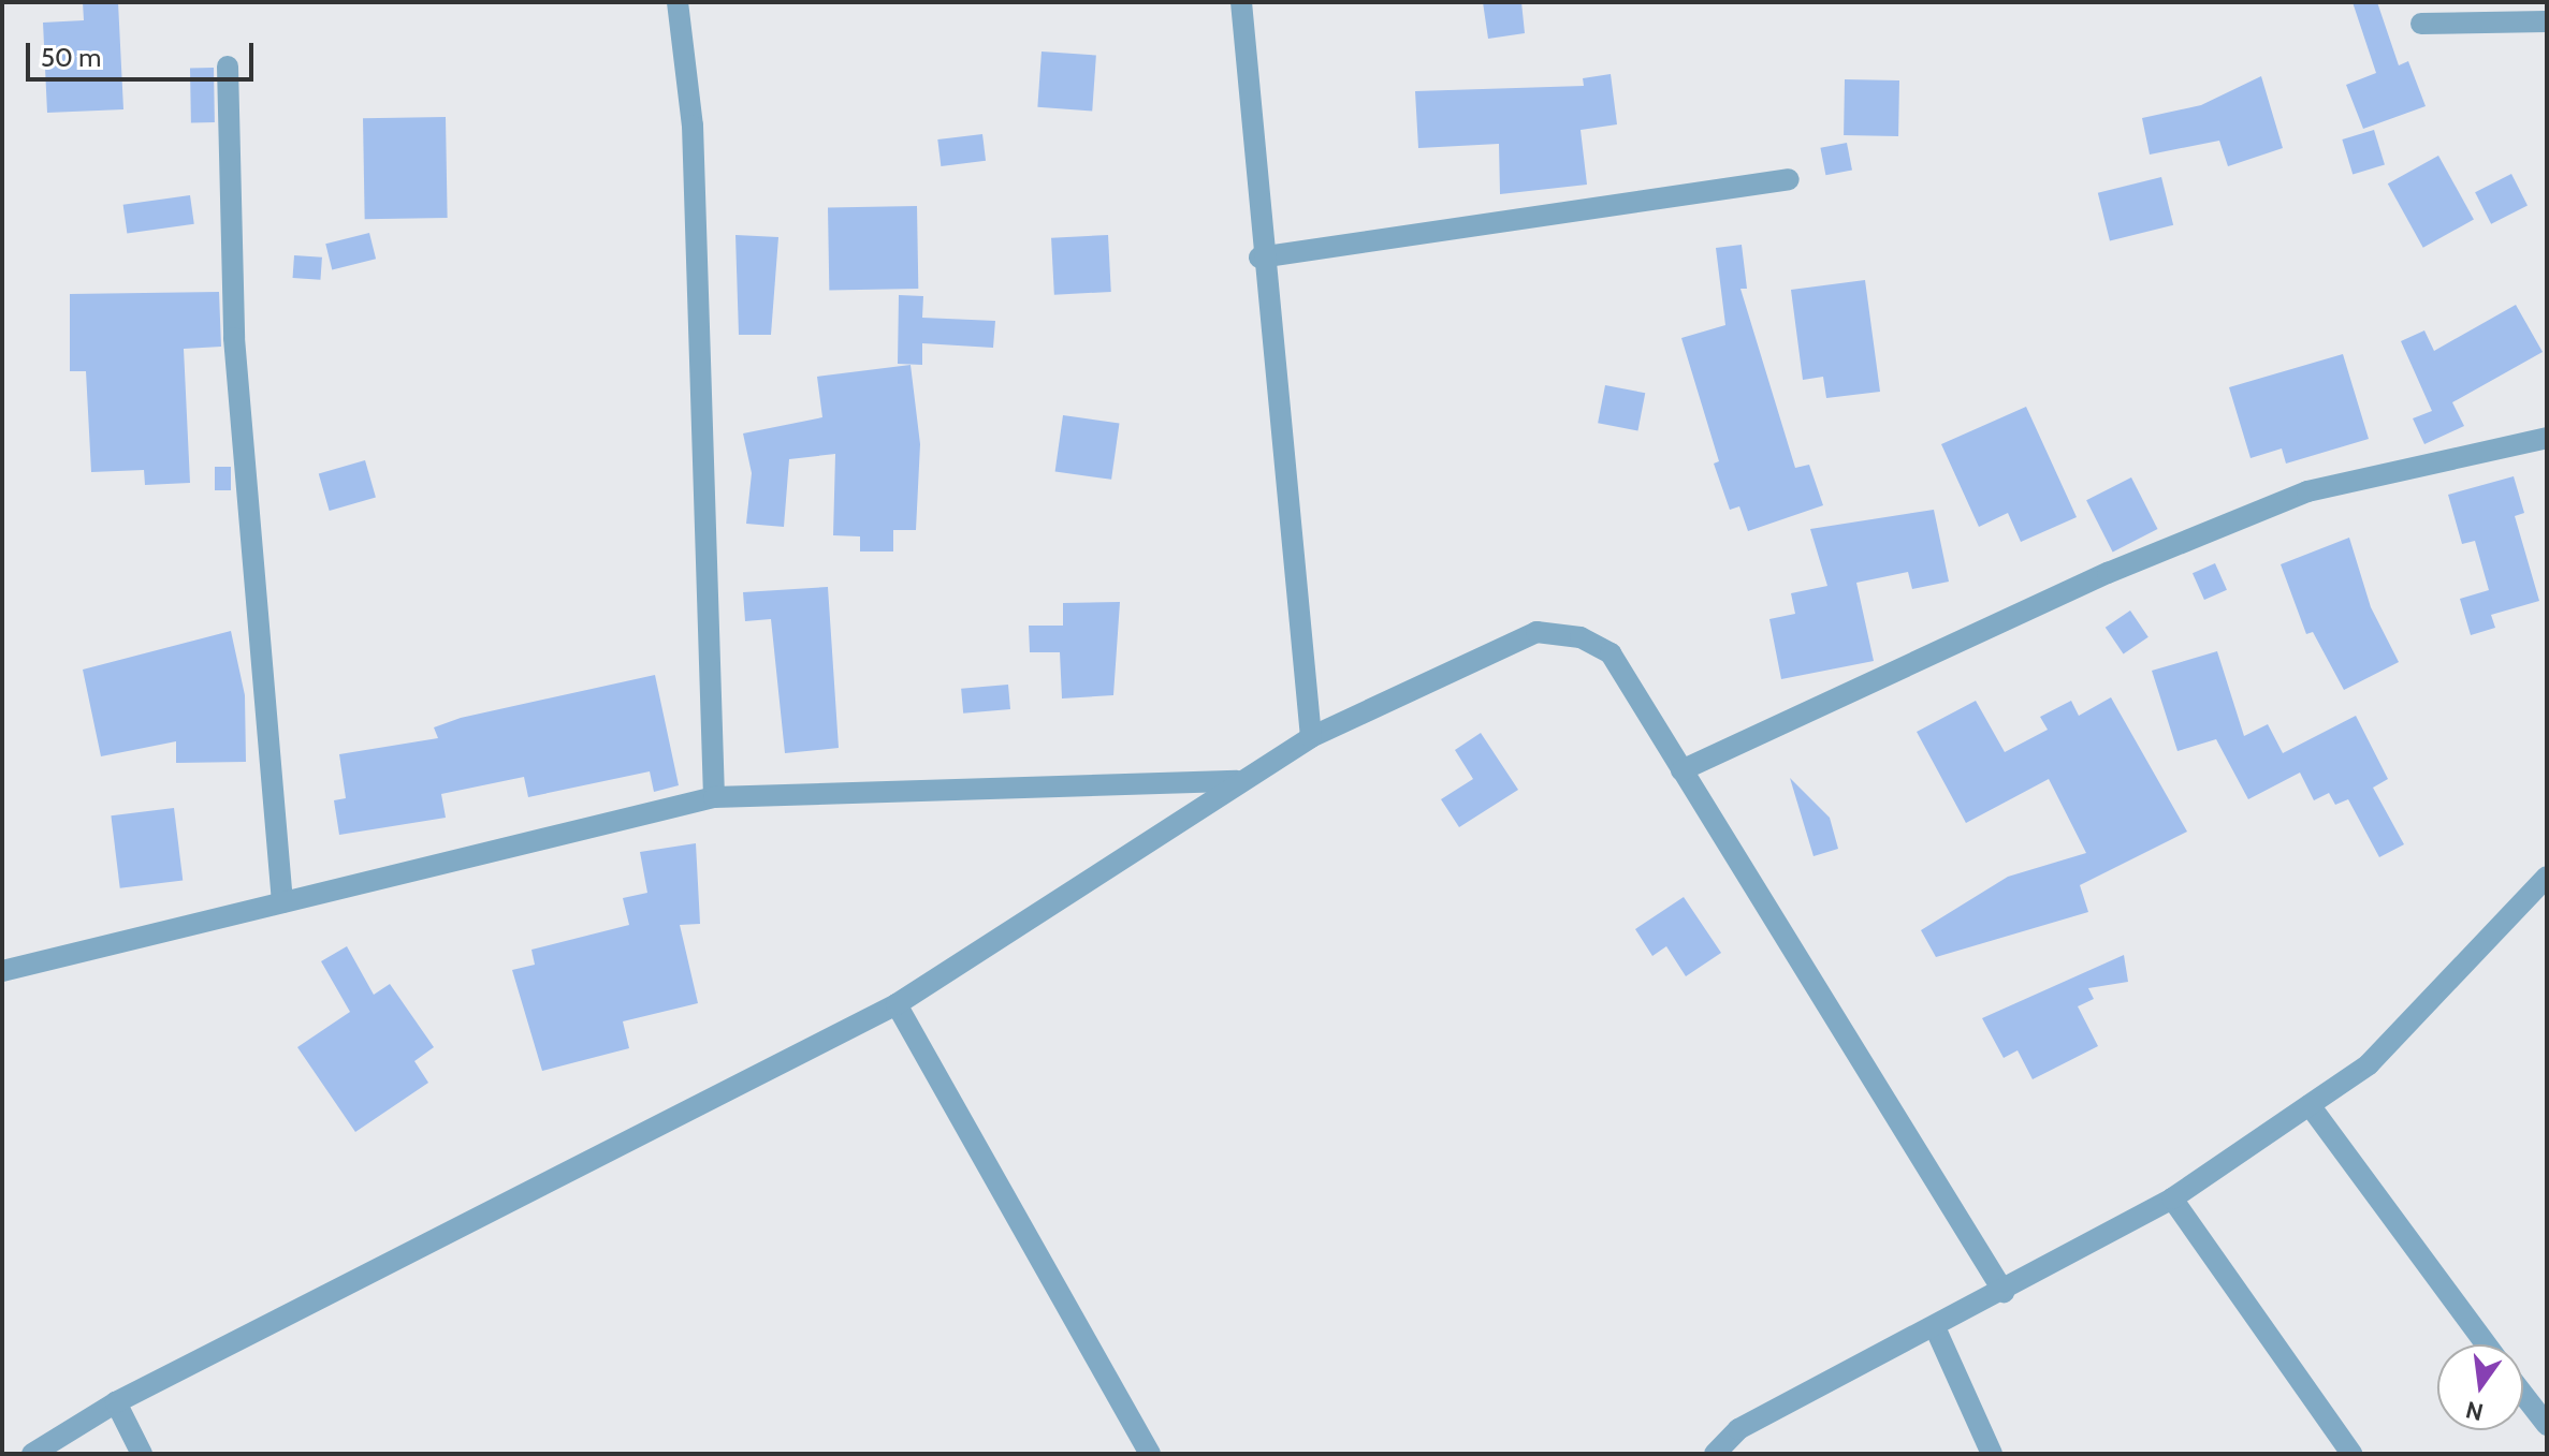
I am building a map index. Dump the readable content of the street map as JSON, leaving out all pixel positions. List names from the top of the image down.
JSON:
{
  "scale_bar": "50 m",
  "north": "bottom"
}
